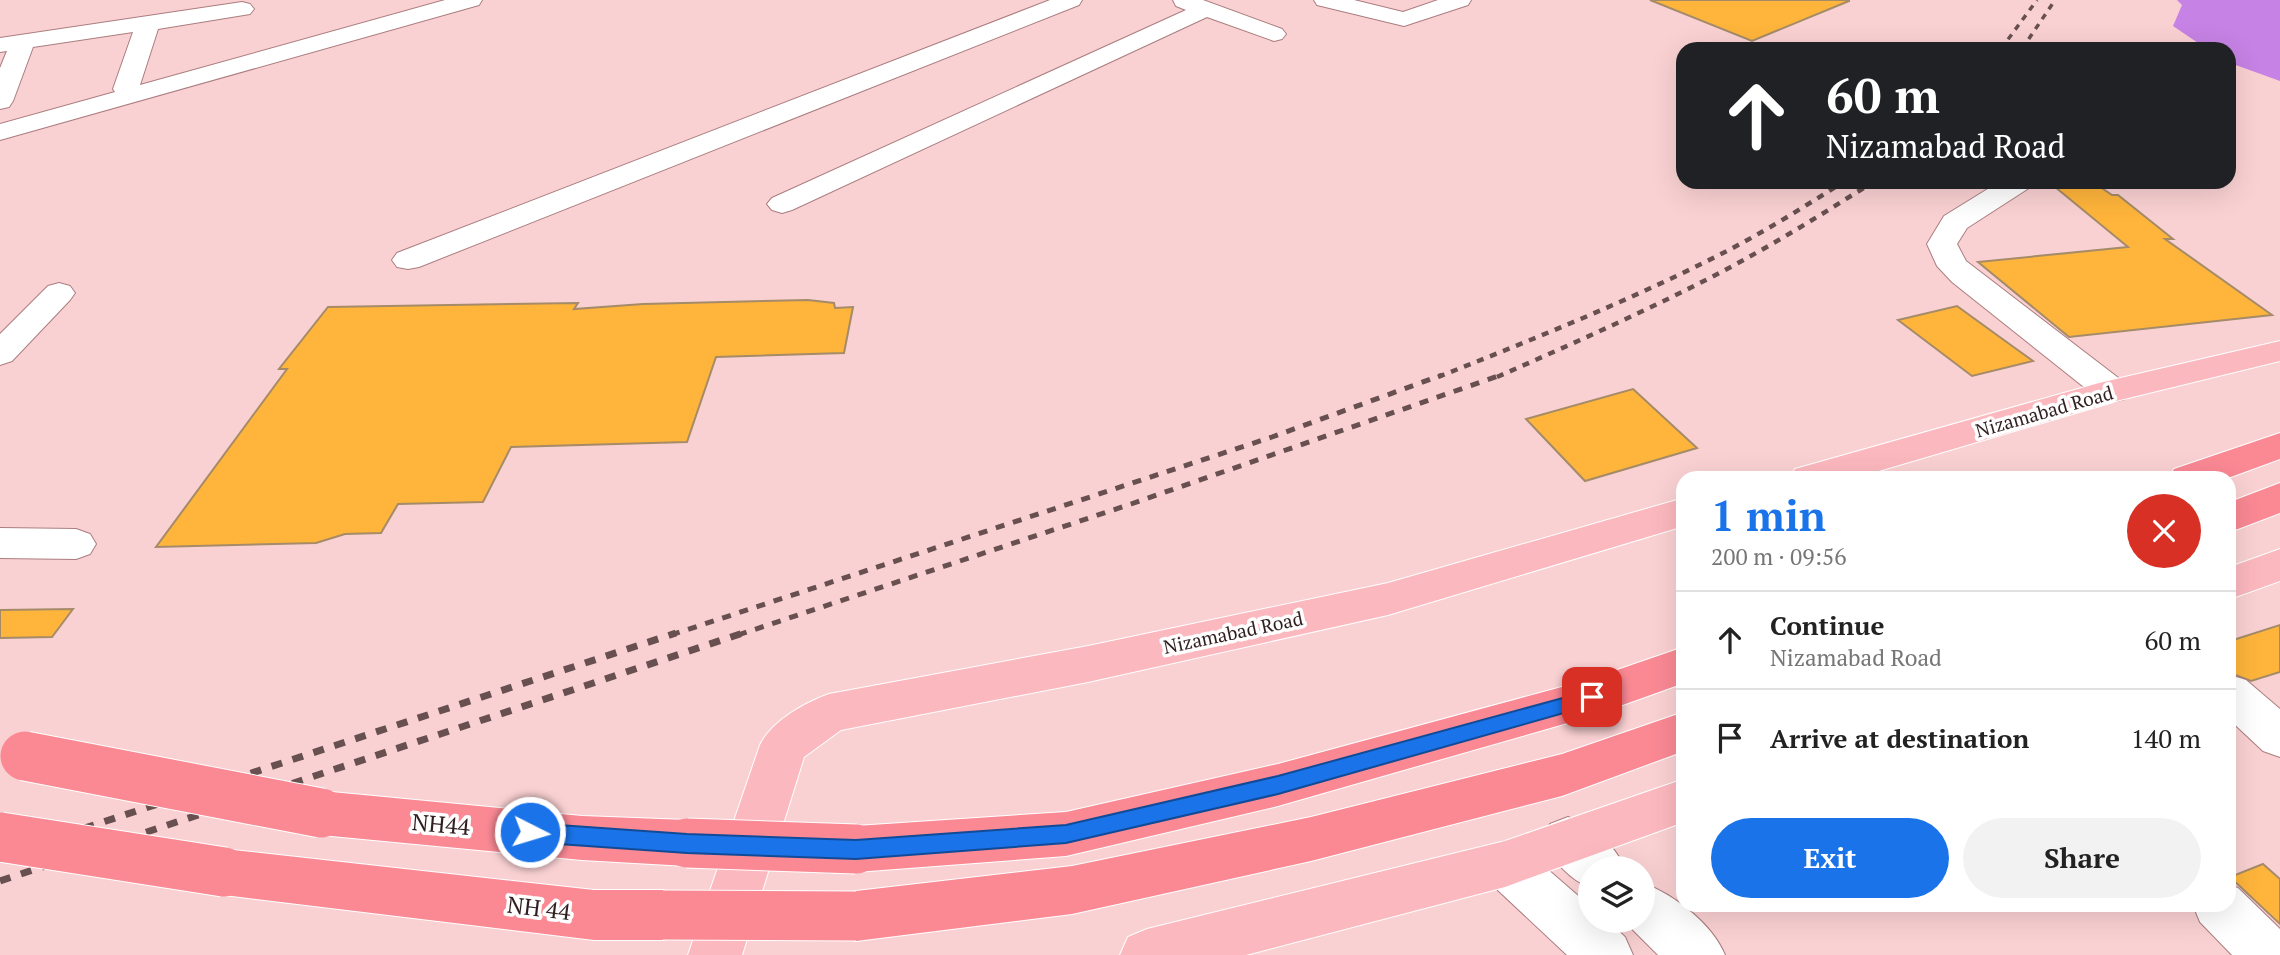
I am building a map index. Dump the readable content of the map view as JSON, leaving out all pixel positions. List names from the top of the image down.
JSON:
{
  "streets": {
    "highway": ["NH44", "NH 44"],
    "main road": ["Nizamabad Road"]
  },
  "page": {
    "turn": ["60 m", "Nizamabad Road"],
    "heading": ["1 min", "200 m · 09:56"],
    "list": [
      {
        "name": "Continue",
        "note": "Nizamabad Road",
        "value": "60 m"
      },
      {
        "name": "Arrive at destination",
        "value": "140 m"
      }
    ],
    "buttons": ["Exit", "Share"]
  }
}
